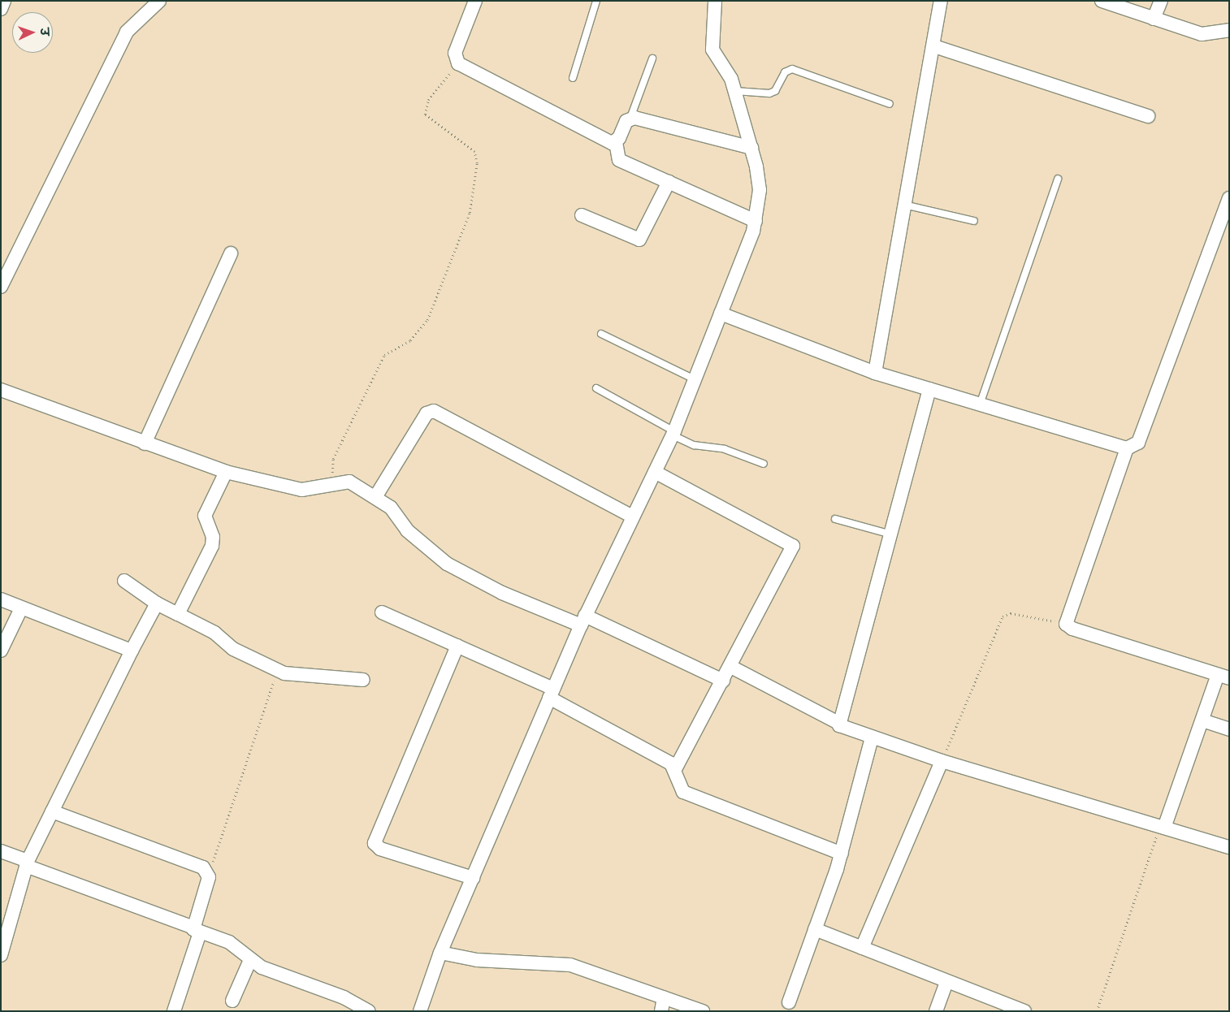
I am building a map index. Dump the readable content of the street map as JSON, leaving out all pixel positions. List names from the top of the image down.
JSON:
{
  "north": "right"
}
